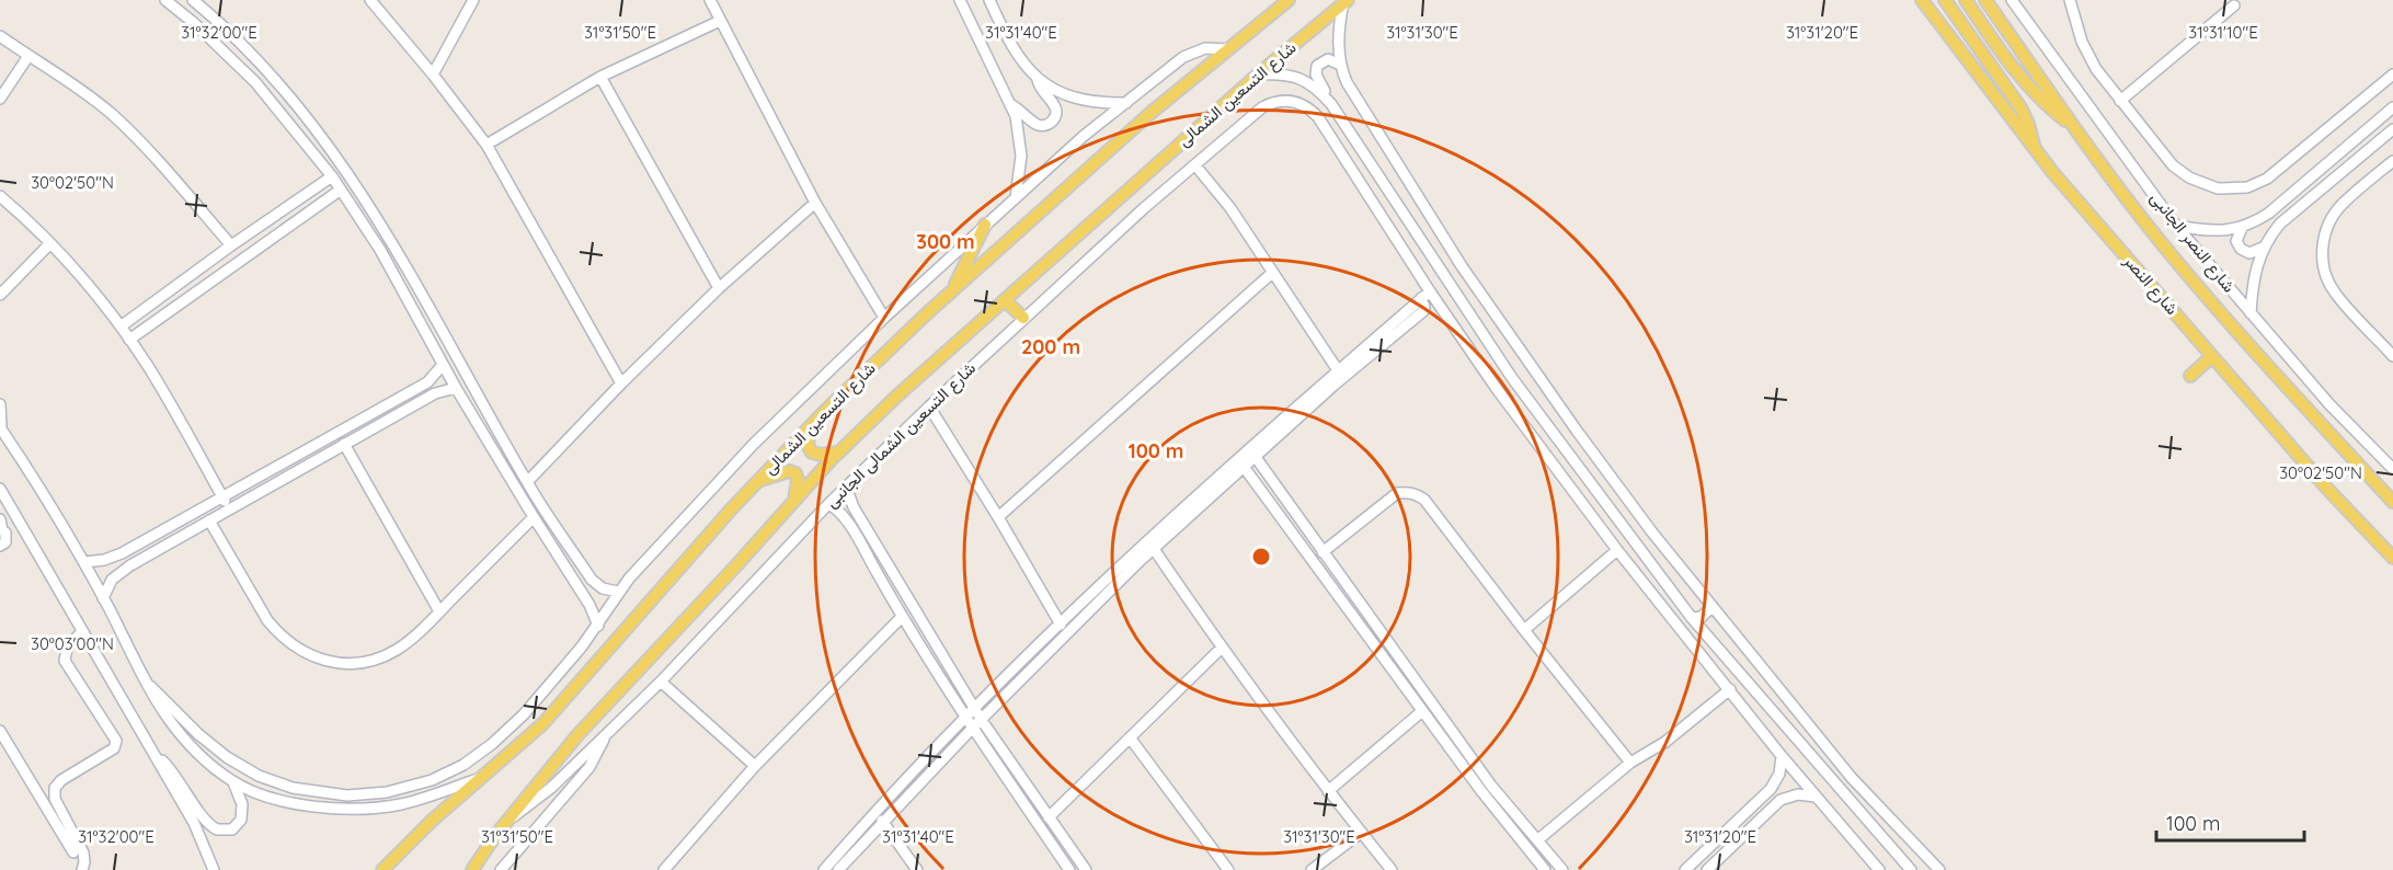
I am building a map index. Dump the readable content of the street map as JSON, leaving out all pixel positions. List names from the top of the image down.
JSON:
{
  "streets": {
    "main road": ["شارع التسعين الشمالى", "شارع النصر"],
    "street": ["شارع النصر الجانبى", "شارع التسعين الشمالى الجانبى"]
  },
  "crossings": [
    ["شارع التسعين الشمالى", "شارع التسعين الشمالى الجانبى"]
  ],
  "scale_bar": "100 m",
  "coordinates": [
    "31°32'00\"E",
    "31°31'50\"E",
    "31°31'40\"E",
    "31°31'30\"E",
    "31°31'20\"E",
    "31°31'10\"E",
    "30°02'50\"N",
    "30°03'00\"N"
  ],
  "rings": ["300 m", "200 m", "100 m"]
}
